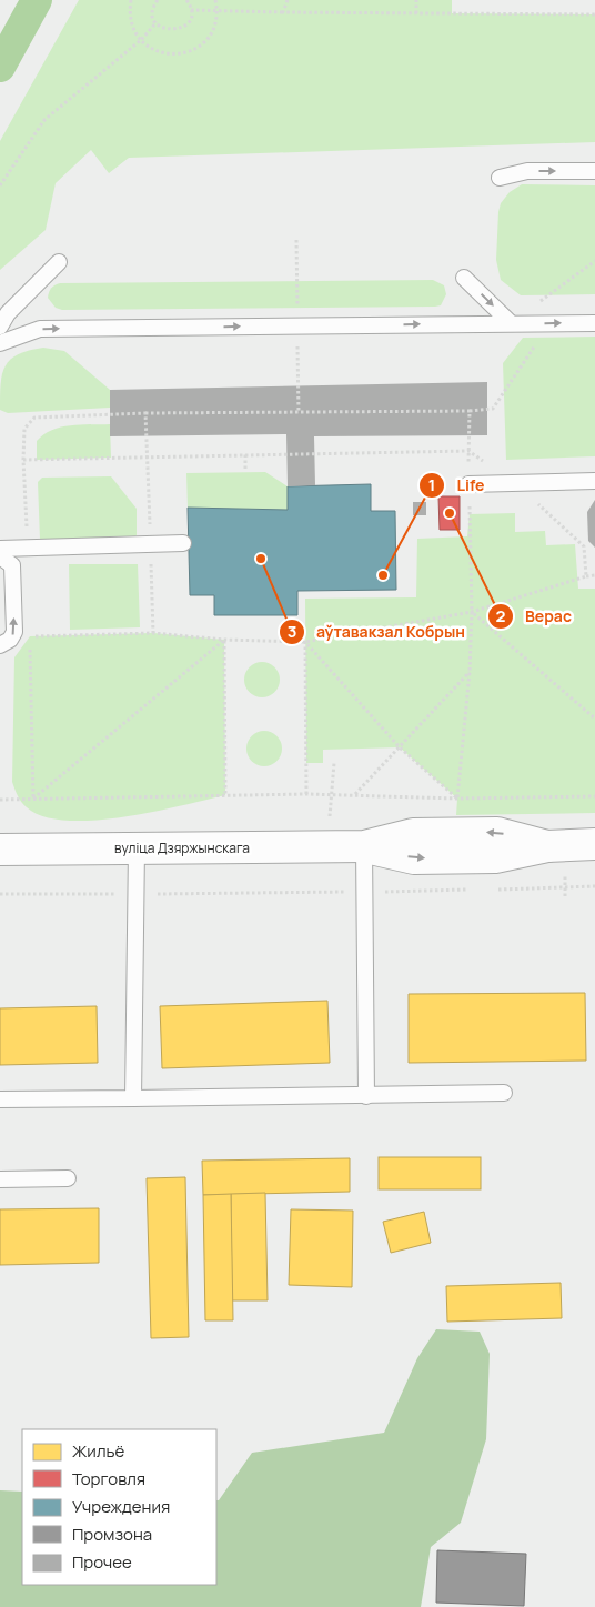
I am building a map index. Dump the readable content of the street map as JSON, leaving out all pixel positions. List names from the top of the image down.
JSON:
{
  "streets": {
    "main road": ["вуліца Дзяржынскага"]
  },
  "places": ["Верас", "аўтавакзал Кобрын", "Life"],
  "legend": [
    "Жильё",
    "Торговля",
    "Учреждения",
    "Промзона",
    "Прочее"
  ]
}
